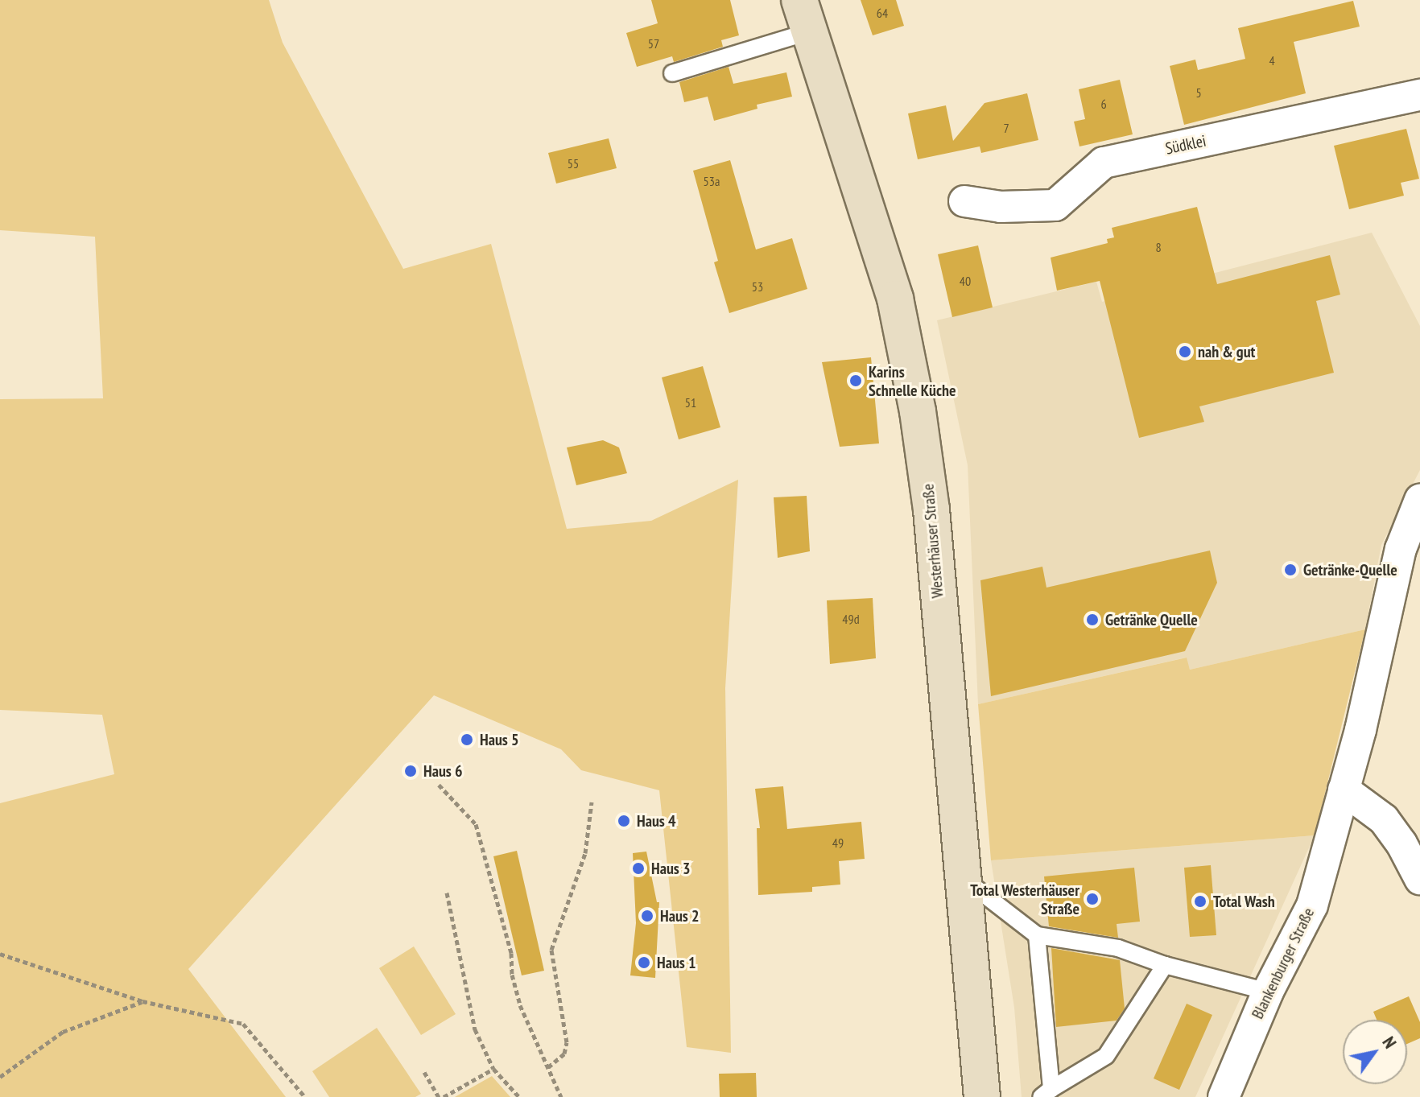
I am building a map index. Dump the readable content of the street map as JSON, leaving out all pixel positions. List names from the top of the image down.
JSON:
{
  "streets": {
    "main road": ["Westerhäuser Straße"],
    "street": ["Südklei", "Blankenburger Straße"]
  },
  "places": [
    "nah & gut",
    "Karins Schnelle Küche",
    "Getränke-Quelle",
    "Getränke Quelle",
    "Haus 5",
    "Haus 6",
    "Haus 4",
    "Haus 3",
    "Total Westerhäuser Straße",
    "Total Wash",
    "Haus 2",
    "Haus 1"
  ],
  "house_numbers": [
    "64",
    "57",
    "4",
    "5",
    "6",
    "7",
    "55",
    "53a",
    "8",
    "40",
    "53",
    "51",
    "49d",
    "49"
  ],
  "north": "top right"
}
